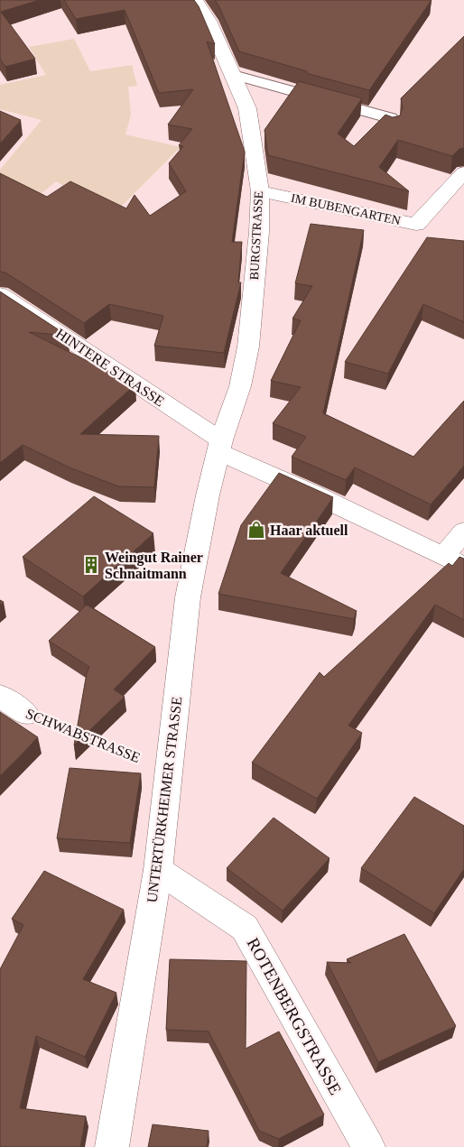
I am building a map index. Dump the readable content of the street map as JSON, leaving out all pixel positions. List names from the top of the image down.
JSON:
{
  "streets": {
    "main road": [
      "IM BUBENGARTEN",
      "BURGSTRASSE",
      "HINTERE STRASSE",
      "SCHWABSTRASSE",
      "UNTERTÜRKHEIMER STRASSE",
      "ROTENBERGSTRASSE"
    ]
  },
  "crossings": [
    ["IM BUBENGARTEN", "BURGSTRASSE"],
    ["BURGSTRASSE", "HINTERE STRASSE"],
    ["BURGSTRASSE", "UNTERTÜRKHEIMER STRASSE"],
    ["HINTERE STRASSE", "UNTERTÜRKHEIMER STRASSE"],
    ["SCHWABSTRASSE", "UNTERTÜRKHEIMER STRASSE"],
    ["UNTERTÜRKHEIMER STRASSE", "ROTENBERGSTRASSE"]
  ],
  "places": {
    "shop": ["Haar aktuell"],
    "building": ["Weingut Rainer Schnaitmann"]
  }
}
